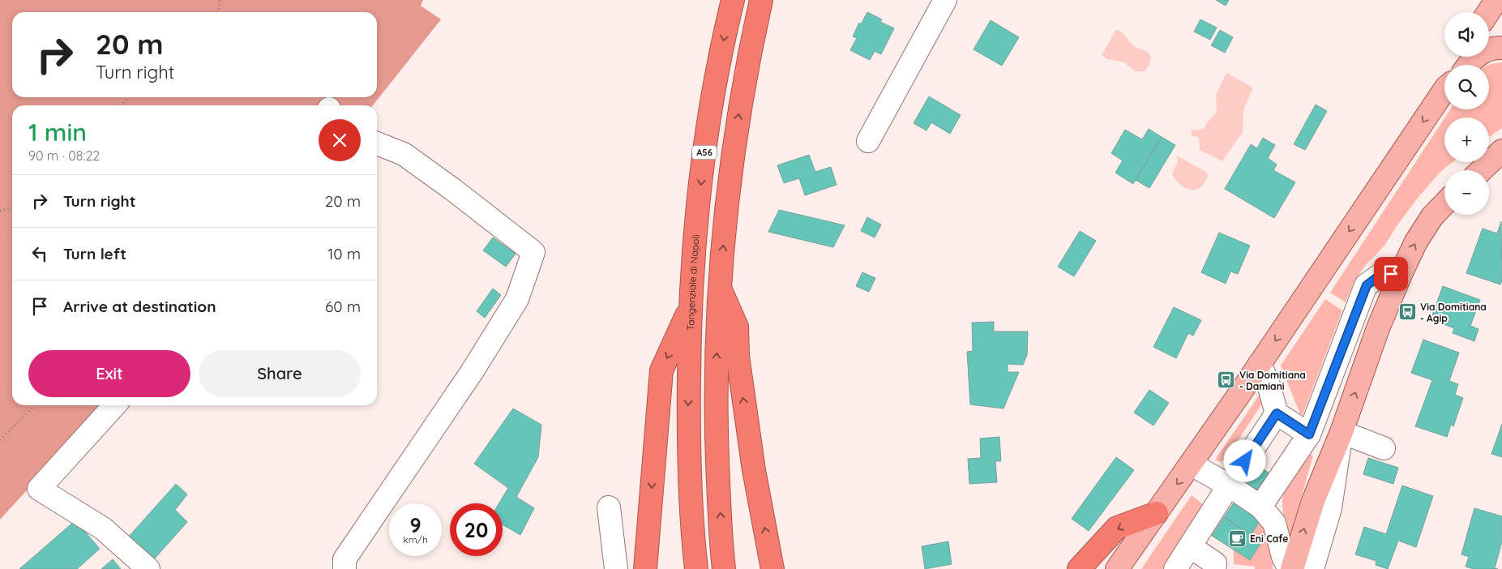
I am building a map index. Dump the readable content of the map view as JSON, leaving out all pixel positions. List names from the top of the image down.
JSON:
{
  "streets": {
    "highway": ["A56", "Tangenziale di Napoli"]
  },
  "places": {
    "bus stop": ["Via Domitiana - Agip", "Via Domitiana - Damiani"],
    "cafe": ["Eni Cafe"]
  },
  "page": {
    "map_buttons": ["+", "−"],
    "turn": ["20 m", "Turn right"],
    "heading": ["1 min", "90 m · 08:22"],
    "list": [
      {
        "name": "Turn right",
        "value": "20 m"
      },
      {
        "name": "Turn left",
        "value": "10 m"
      },
      {
        "name": "Arrive at destination",
        "value": "60 m"
      }
    ],
    "buttons": ["Exit", "Share"],
    "speed": "9 km/h",
    "limit": "20"
  }
}
